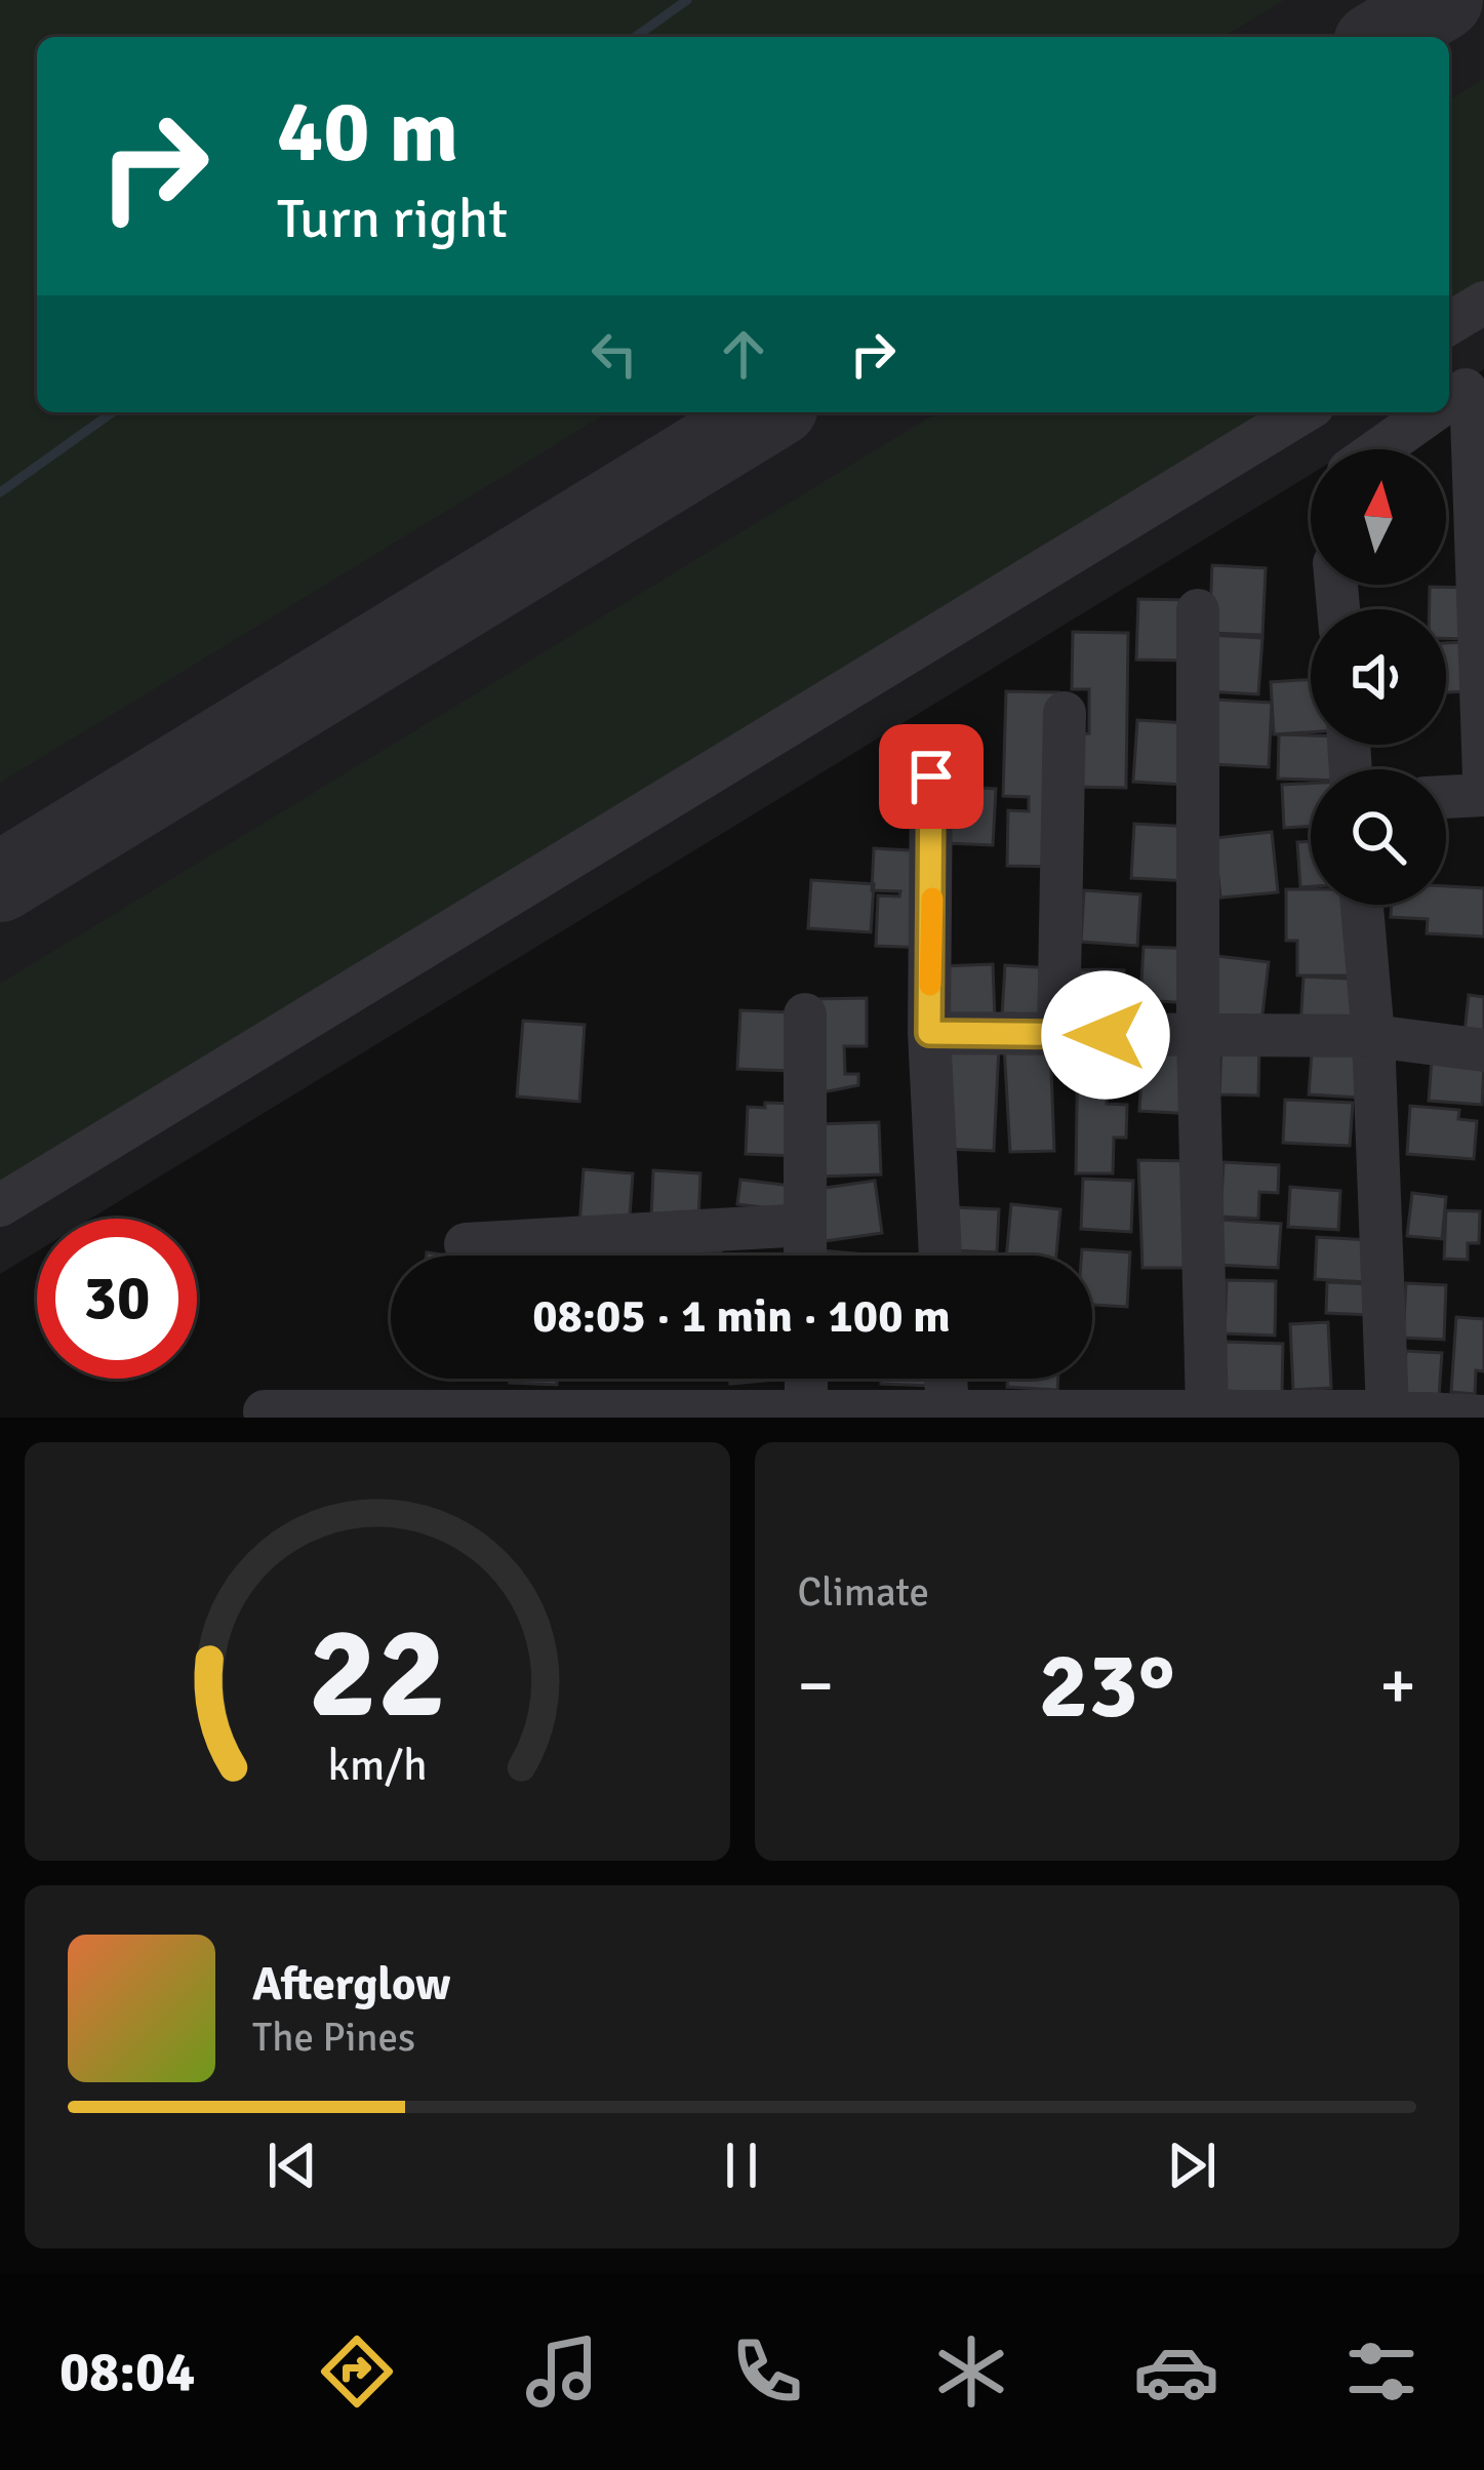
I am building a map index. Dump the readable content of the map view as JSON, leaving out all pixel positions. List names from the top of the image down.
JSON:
{
  "north": "top",
  "page": {
    "turn": ["40 m", "Turn right"],
    "limit": "30",
    "trip": "08:05 · 1 min · 100 m",
    "tile": "Climate",
    "heat": ["−", "23°", "+"],
    "song": ["Afterglow", "The Pines"],
    "tabs": "08:04",
    "gauge": ["22", "km/h"]
  }
}
